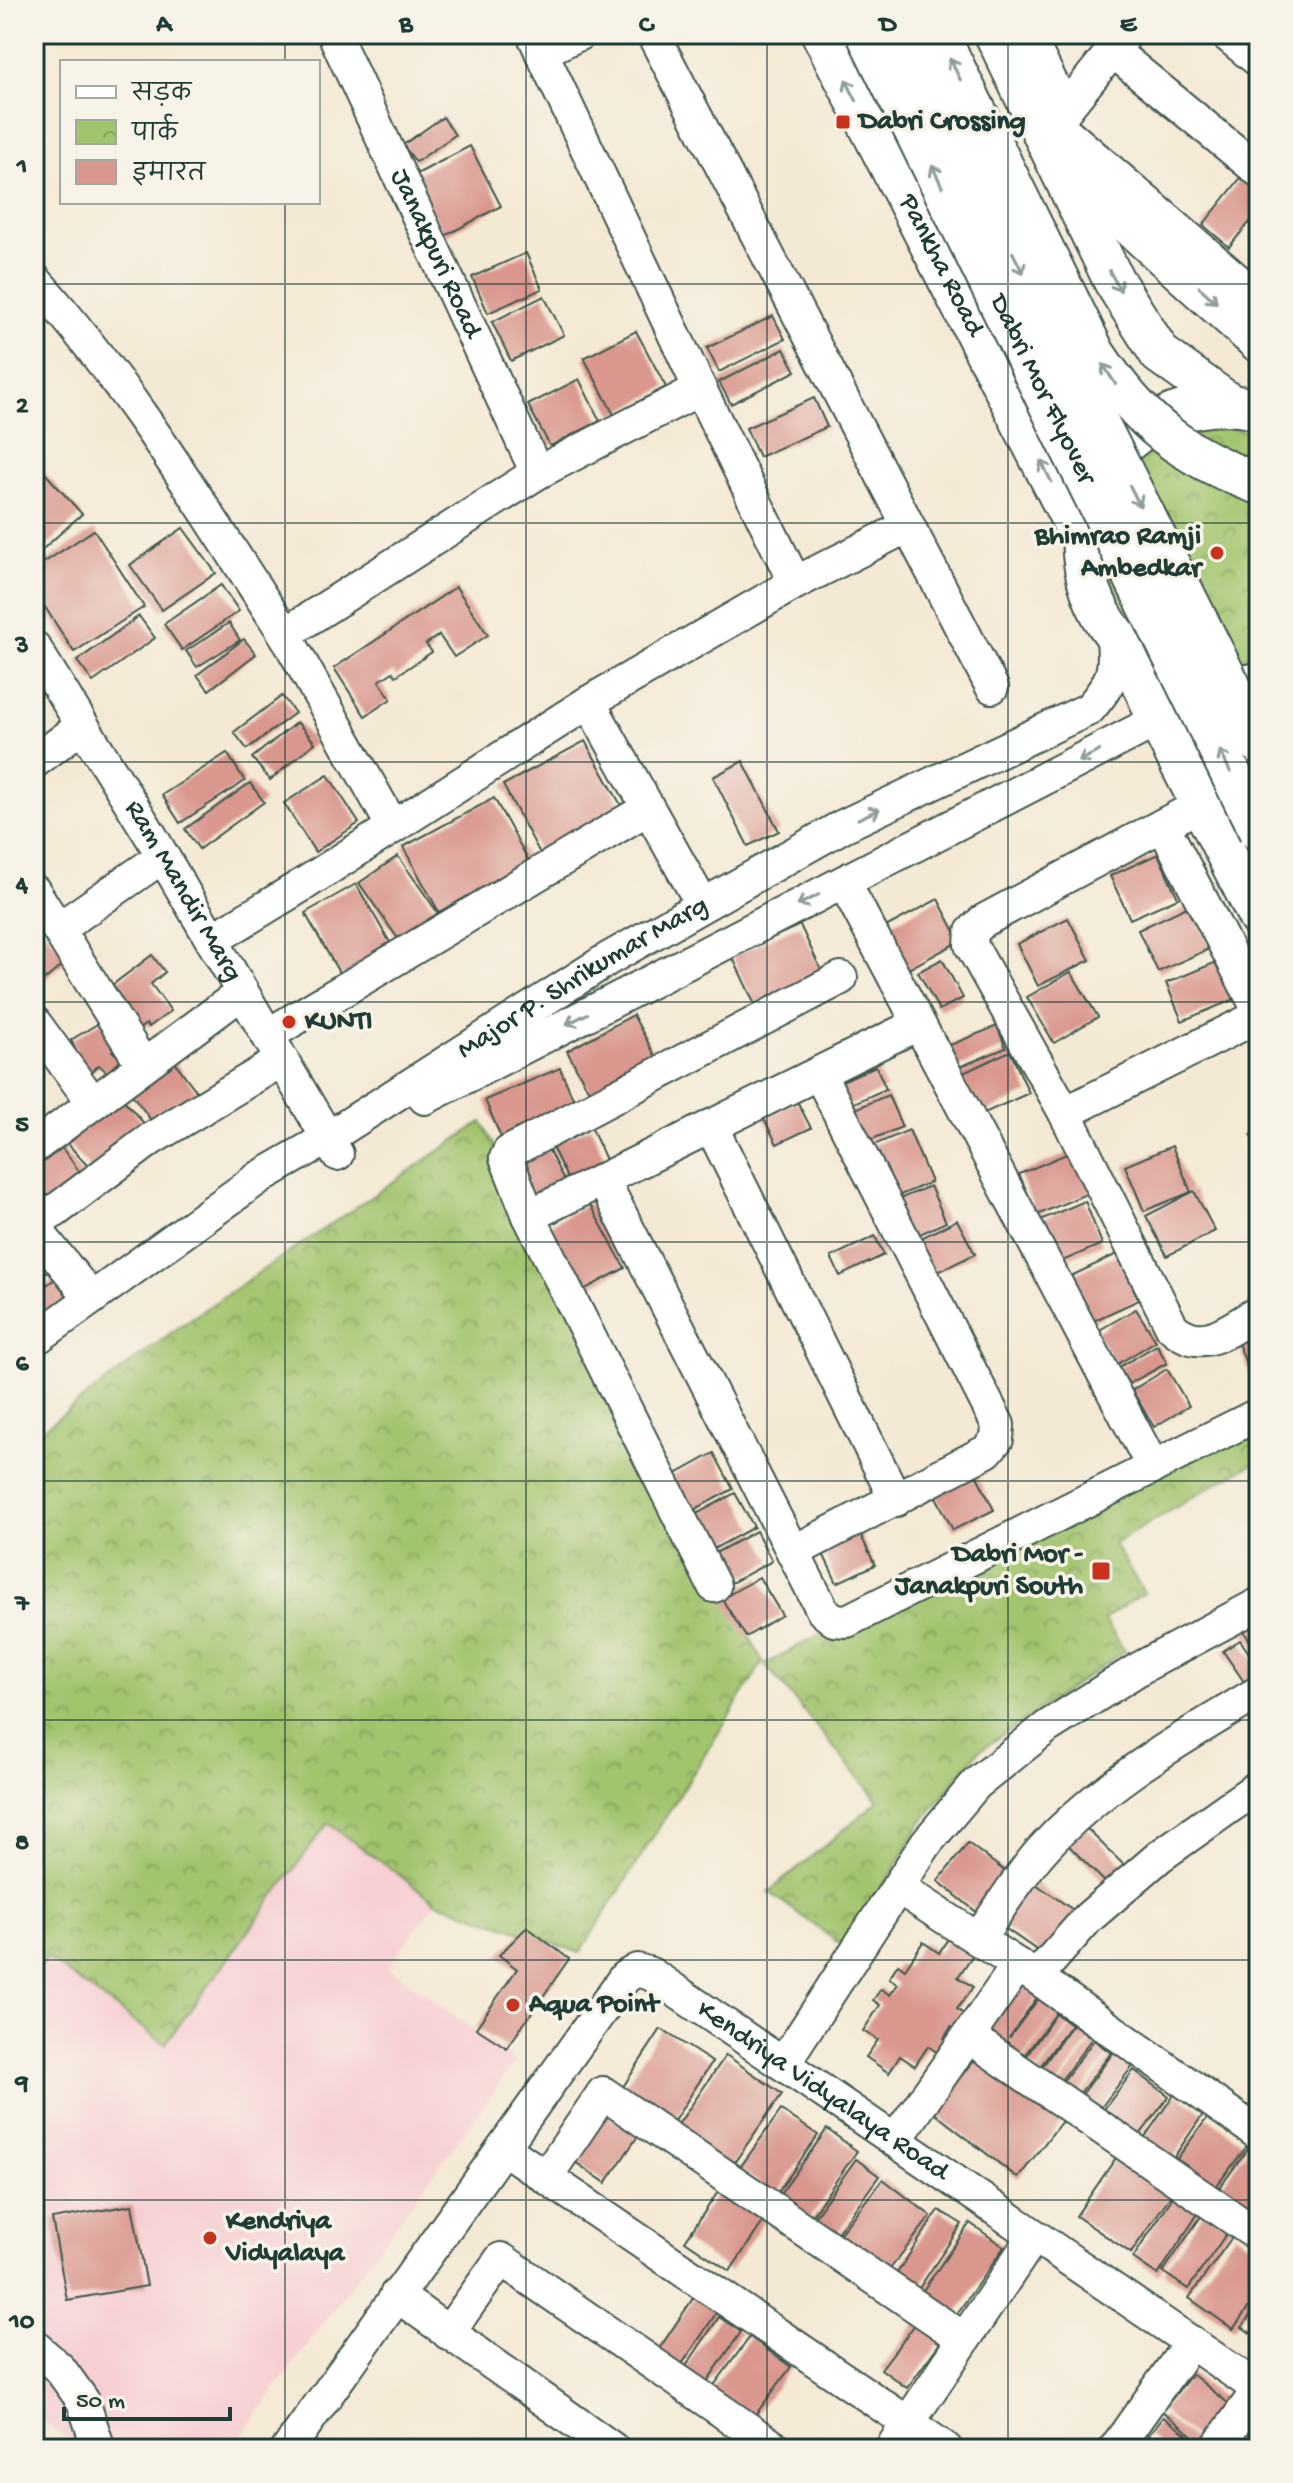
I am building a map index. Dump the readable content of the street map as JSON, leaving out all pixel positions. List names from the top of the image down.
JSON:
{
  "streets": {
    "main road": ["Pankha Road", "Dabri Mor Flyover"],
    "street": [
      "Janakpuri Road",
      "Ram Mandir Marg",
      "Major P. Shrikumar Marg",
      "Kendriya Vidyalaya Road"
    ]
  },
  "crossings": [
    ["Ram Mandir Marg", "Major P. Shrikumar Marg"]
  ],
  "places": {
    "transit": ["Dabri Crossing", "Dabri Mor - Janakpuri South"],
    "other": [
      "Bhimrao Ramji Ambedkar",
      "KUNTI",
      "Aqua Point",
      "Kendriya Vidyalaya"
    ]
  },
  "legend": ["सड़क", "पार्क", "इमारत"],
  "scale_bar": "50 m",
  "grid": {
    "columns": [
      "A",
      "B",
      "C",
      "D",
      "E"
    ],
    "rows": [
      "1",
      "2",
      "3",
      "4",
      "5",
      "6",
      "7",
      "8",
      "9",
      "10"
    ]
  }
}
